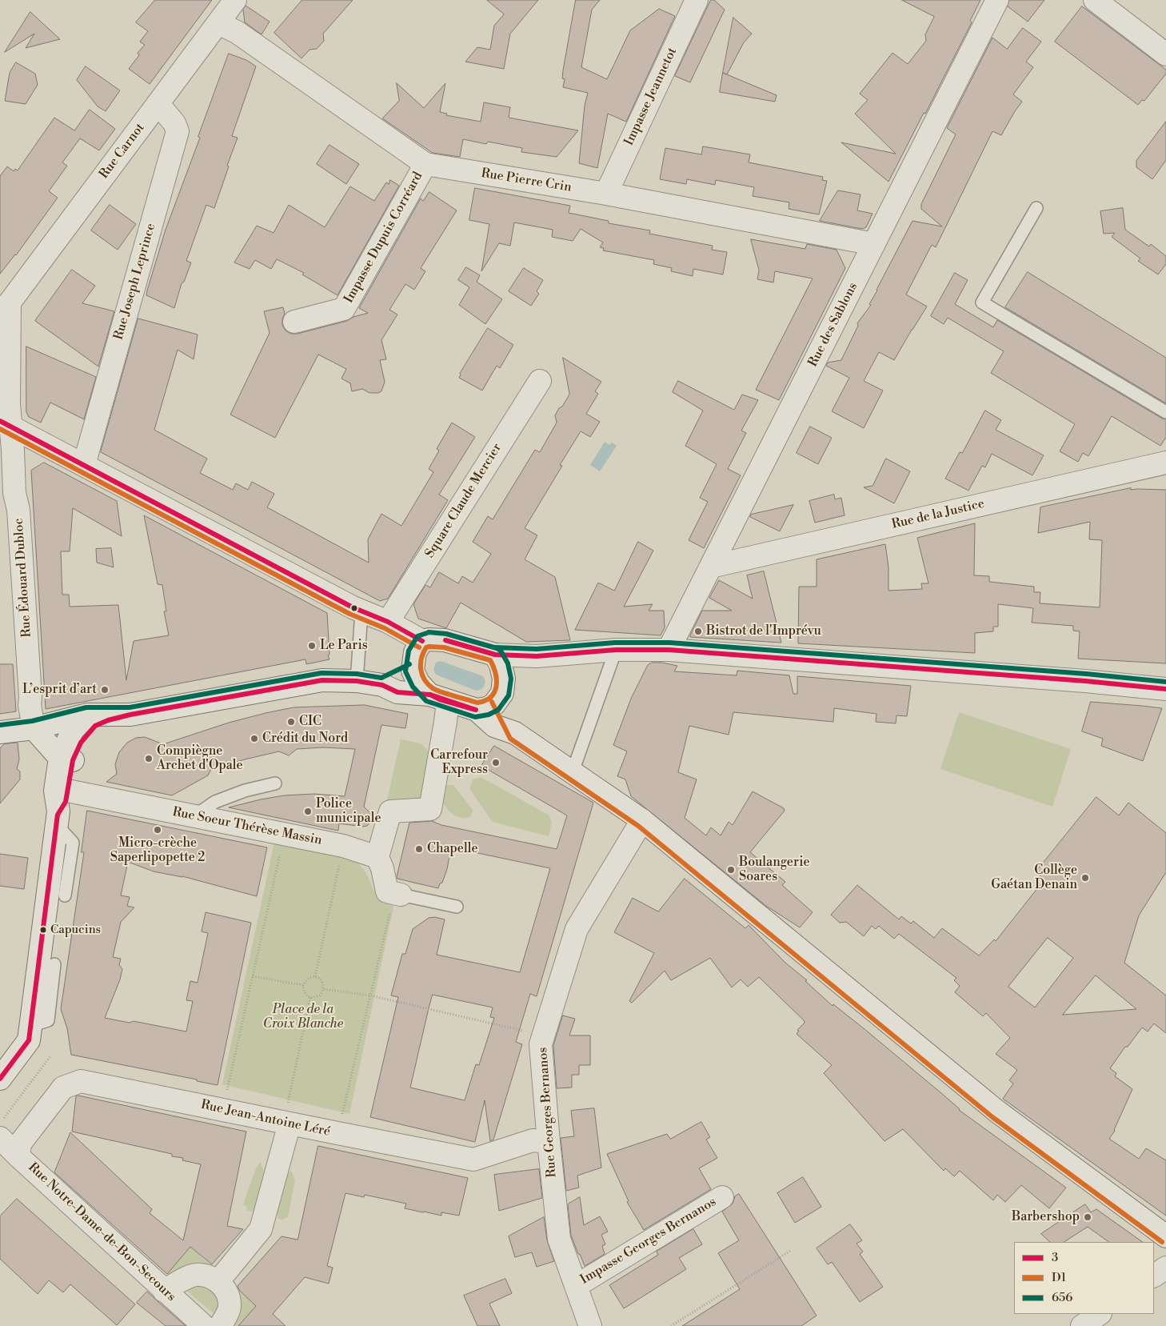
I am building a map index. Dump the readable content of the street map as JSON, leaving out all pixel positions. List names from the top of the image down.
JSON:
{
  "streets": {
    "street": [
      "Impasse Jeannetot",
      "Rue Carnot",
      "Rue Pierre Crin",
      "Impasse Dupuis Corréard",
      "Rue Joseph Leprince",
      "Rue des Sablons",
      "Square Claude Mercier",
      "Rue de la Justice",
      "Rue Édouard Dubloc",
      "Rue Soeur Thérèse Massin",
      "Rue Georges Bernanos",
      "Rue Jean-Antoine Léré",
      "Rue Notre-Dame-de-Bon-Secours",
      "Impasse Georges Bernanos"
    ]
  },
  "crossings": [
    ["Impasse Jeannetot", "Rue Pierre Crin"],
    ["Rue Carnot", "Rue Pierre Crin"],
    ["Rue Carnot", "Rue Joseph Leprince"],
    ["Rue Carnot", "Rue Édouard Dubloc"],
    ["Rue Pierre Crin", "Impasse Dupuis Corréard"],
    ["Rue Pierre Crin", "Rue des Sablons"],
    ["Rue des Sablons", "Rue de la Justice"],
    ["Rue Georges Bernanos", "Rue Jean-Antoine Léré"],
    ["Rue Georges Bernanos", "Impasse Georges Bernanos"],
    ["Rue Jean-Antoine Léré", "Rue Notre-Dame-de-Bon-Secours"]
  ],
  "parks": ["Place de la Croix Blanche"],
  "places": [
    "Bistrot de l'Imprévu",
    "Le Paris",
    "L’esprit d’art",
    "CIC",
    "Crédit du Nord",
    "Compiègne Archet d'Opale",
    "Carrefour Express",
    "Police municipale",
    "Micro-crèche Saperlipopette 2",
    "Chapelle",
    "Boulangerie Soares",
    "Collège Gaétan Denain",
    "Capucins",
    "Barbershop"
  ],
  "lines": ["transit line 3", "transit line D1", "transit line 656"],
  "legend": ["3", "D1", "656"]
}
